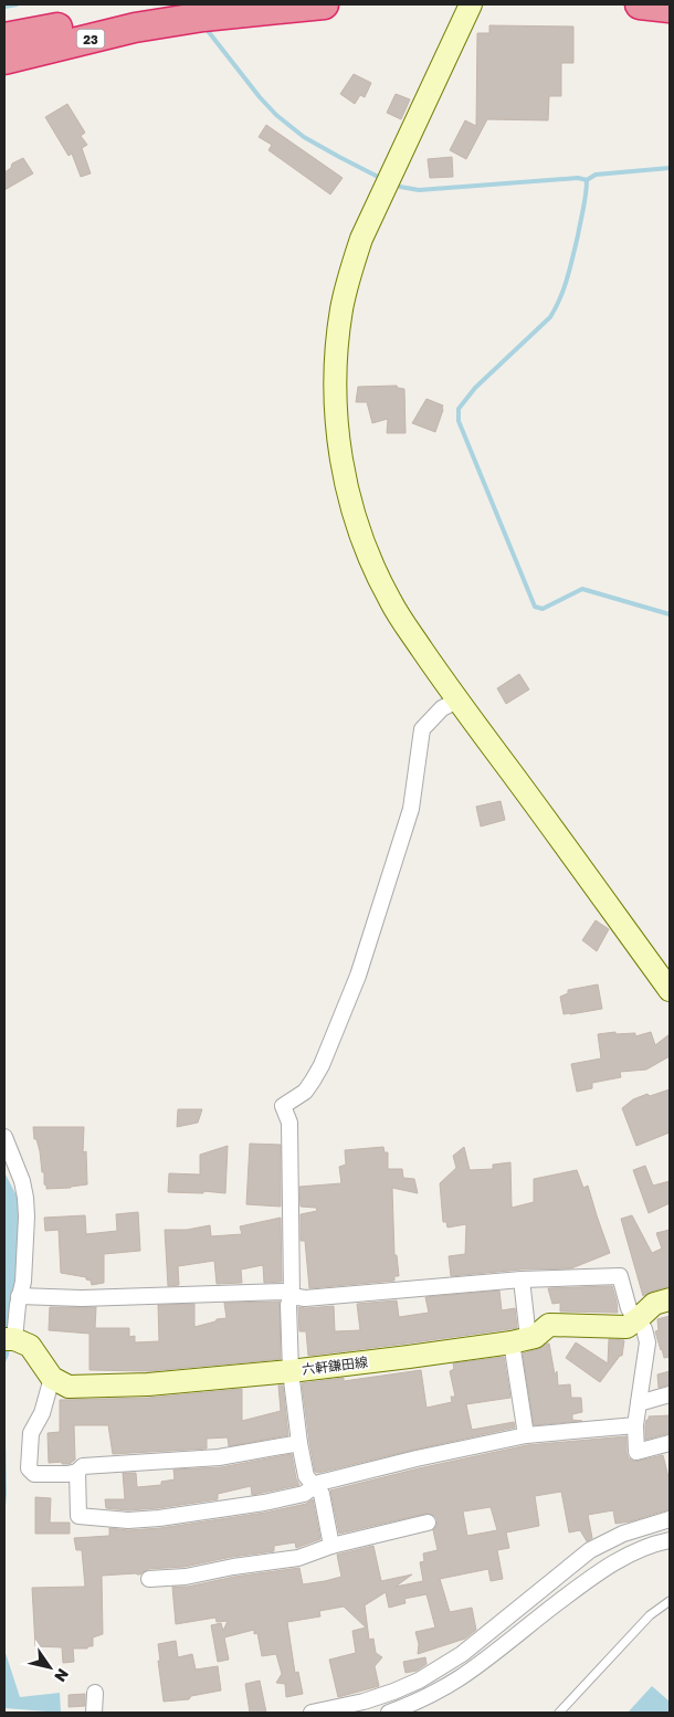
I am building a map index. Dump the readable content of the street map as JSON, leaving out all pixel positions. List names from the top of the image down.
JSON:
{
  "streets": {
    "highway": ["23"],
    "street": ["六軒鎌田線"]
  },
  "north": "bottom right"
}
